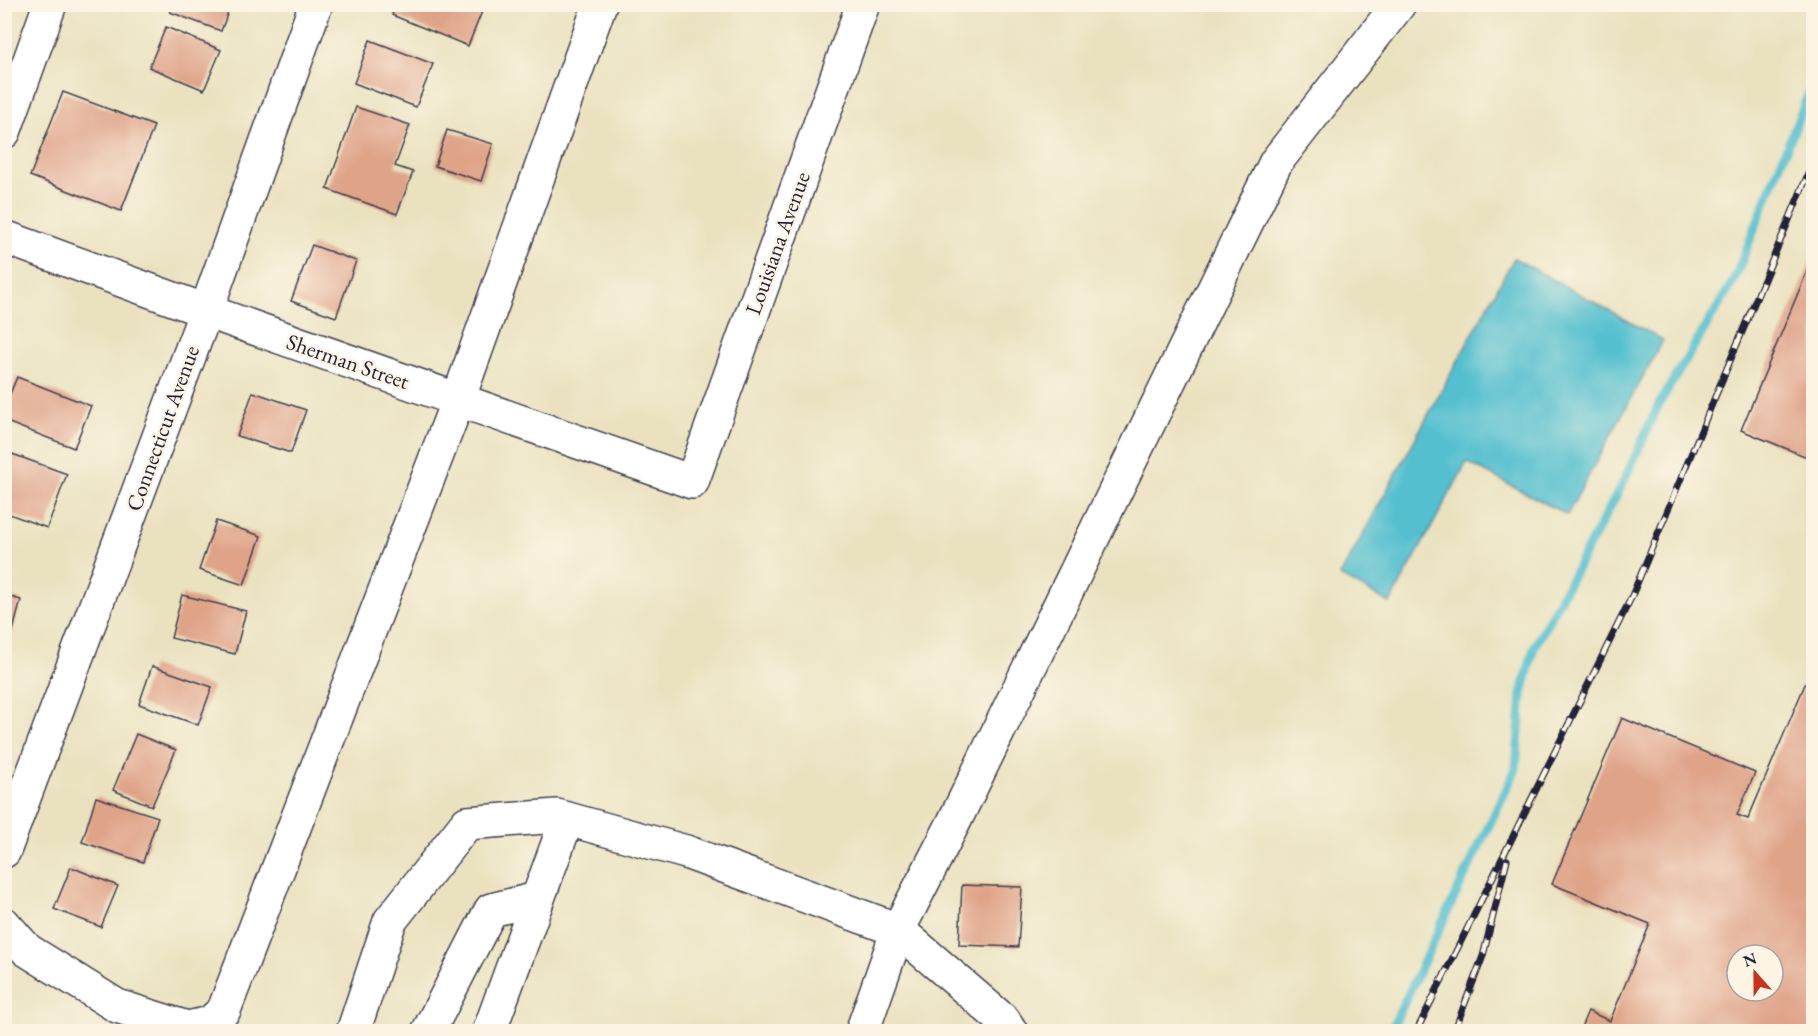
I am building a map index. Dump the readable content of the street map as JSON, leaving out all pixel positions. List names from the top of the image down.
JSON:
{
  "streets": {
    "street": ["Louisiana Avenue", "Sherman Street", "Connecticut Avenue"]
  },
  "crossings": [
    ["Louisiana Avenue", "Sherman Street"],
    ["Sherman Street", "Connecticut Avenue"]
  ],
  "north": "top"
}
